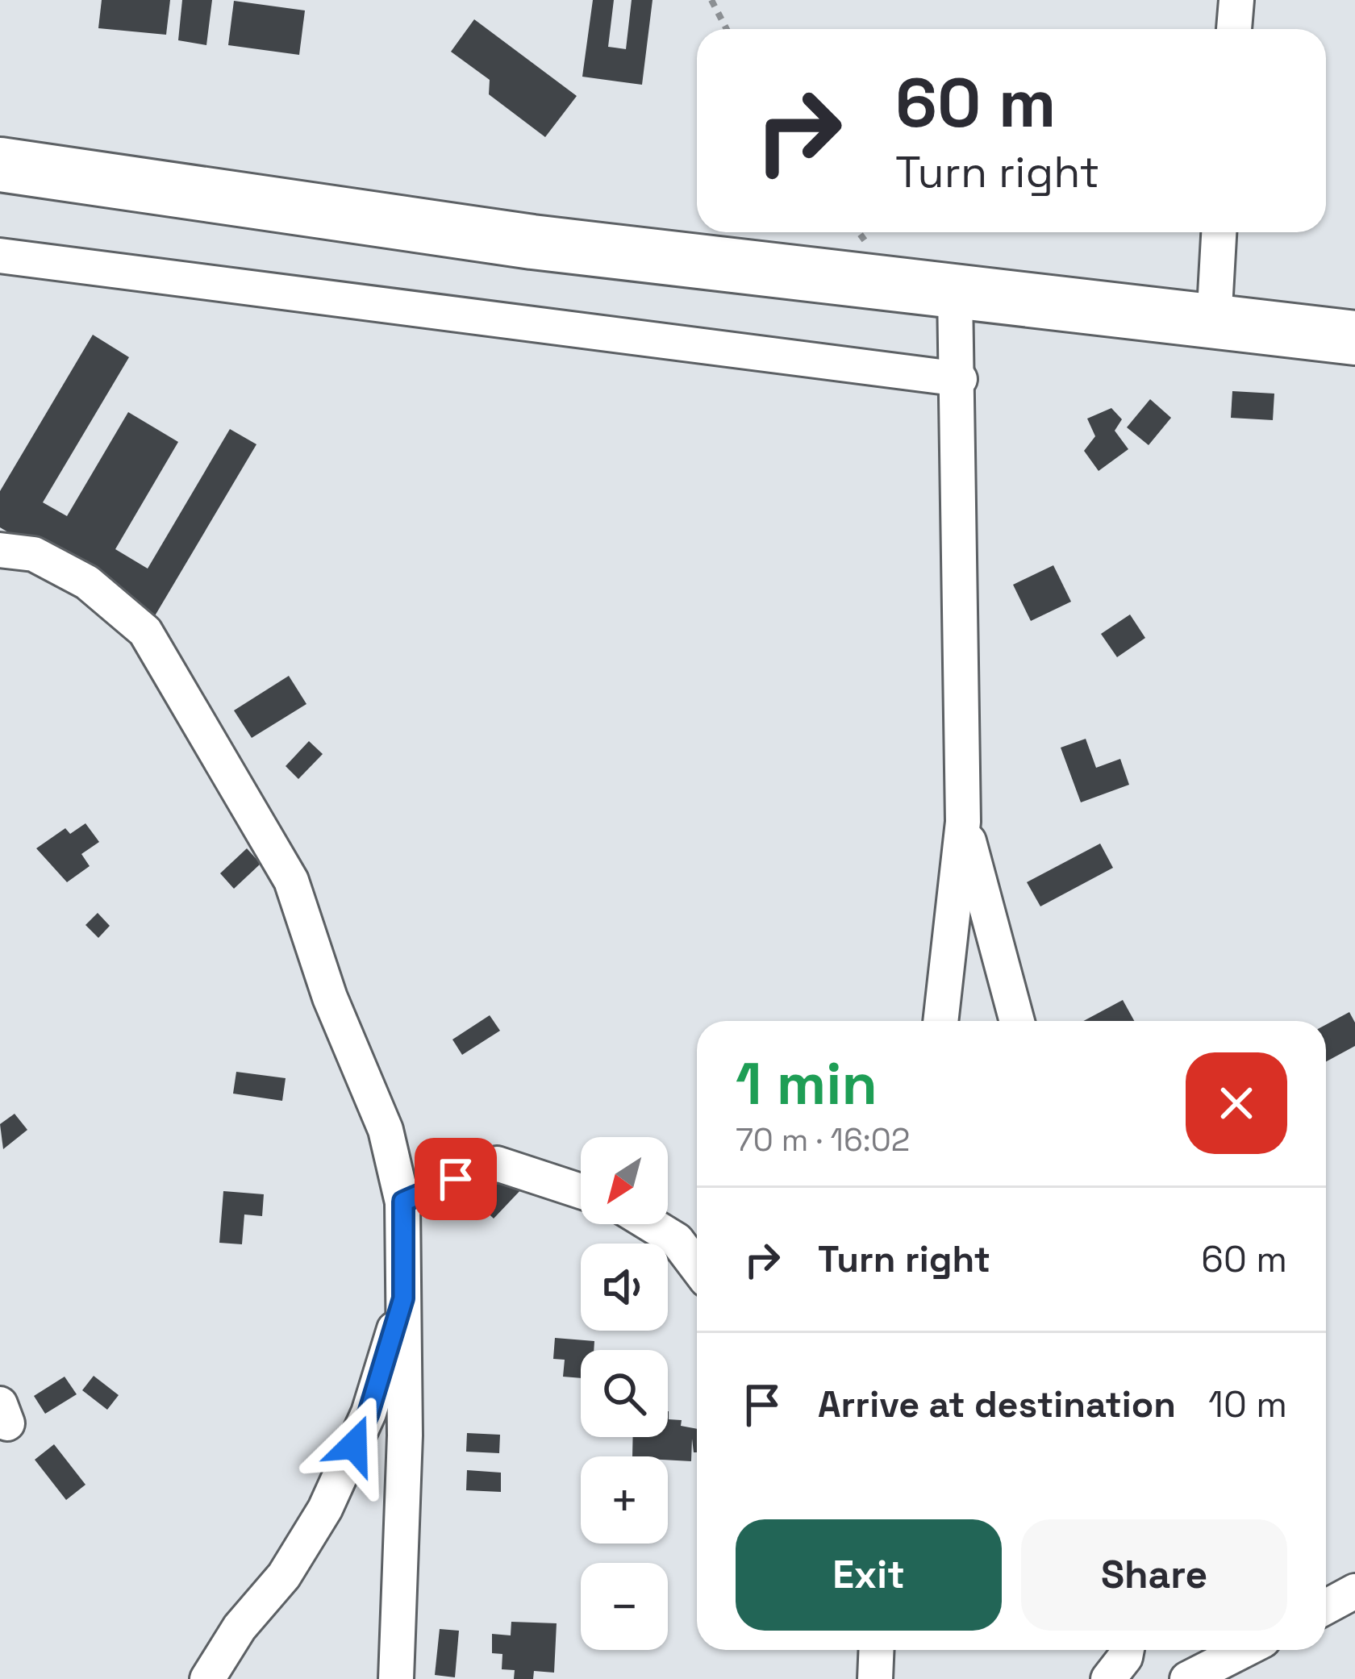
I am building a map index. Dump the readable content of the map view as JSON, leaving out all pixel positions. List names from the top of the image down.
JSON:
{
  "north": "bottom left",
  "page": {
    "turn": ["60 m", "Turn right"],
    "heading": ["1 min", "70 m · 16:02"],
    "map_buttons": ["+", "−"],
    "list": [
      {
        "name": "Turn right",
        "value": "60 m"
      },
      {
        "name": "Arrive at destination",
        "value": "10 m"
      }
    ],
    "buttons": ["Exit", "Share"]
  }
}
